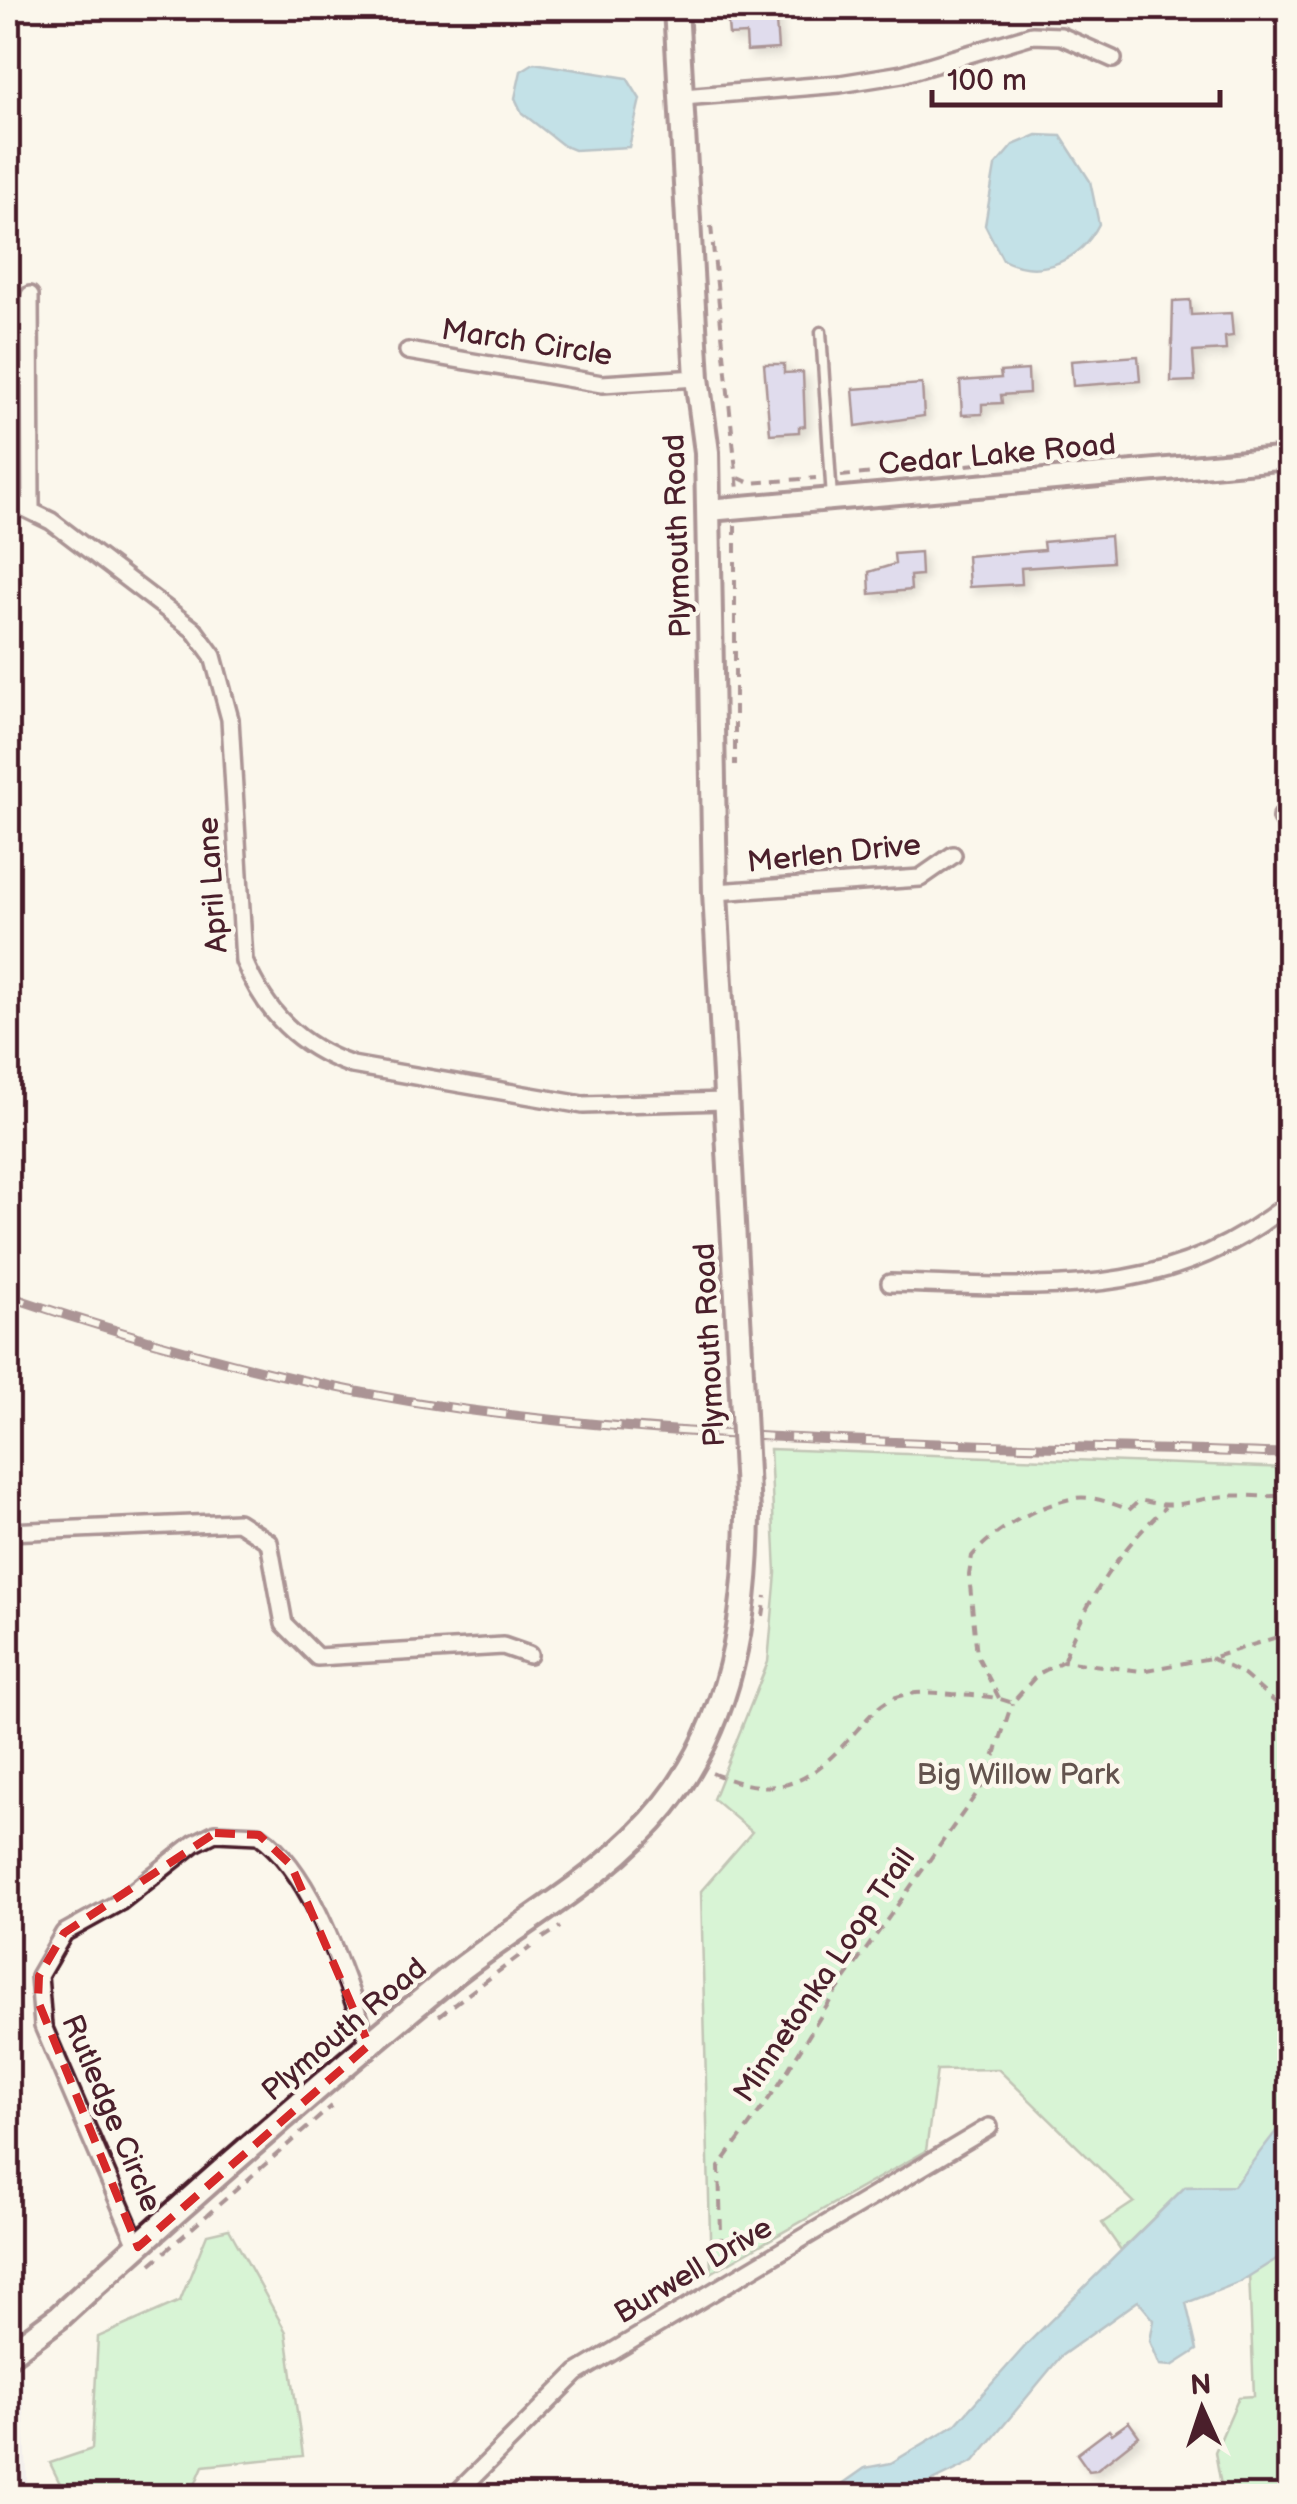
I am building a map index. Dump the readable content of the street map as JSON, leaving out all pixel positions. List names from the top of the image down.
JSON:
{
  "streets": {
    "main road": ["Plymouth Road"],
    "street": [
      "March Circle",
      "Cedar Lake Road",
      "Merlen Drive",
      "April Lane",
      "Rutledge Circle",
      "Burwell Drive"
    ],
    "path": ["Minnetonka Loop Trail"]
  },
  "crossings": [
    ["March Circle", "Plymouth Road"],
    ["Cedar Lake Road", "Plymouth Road"],
    ["Plymouth Road", "Merlen Drive"],
    ["Plymouth Road", "April Lane"],
    ["Plymouth Road", "Rutledge Circle"],
    ["Minnetonka Loop Trail", "Burwell Drive"]
  ],
  "parks": ["Big Willow Park"],
  "scale_bar": "100 m",
  "north": "top"
}
